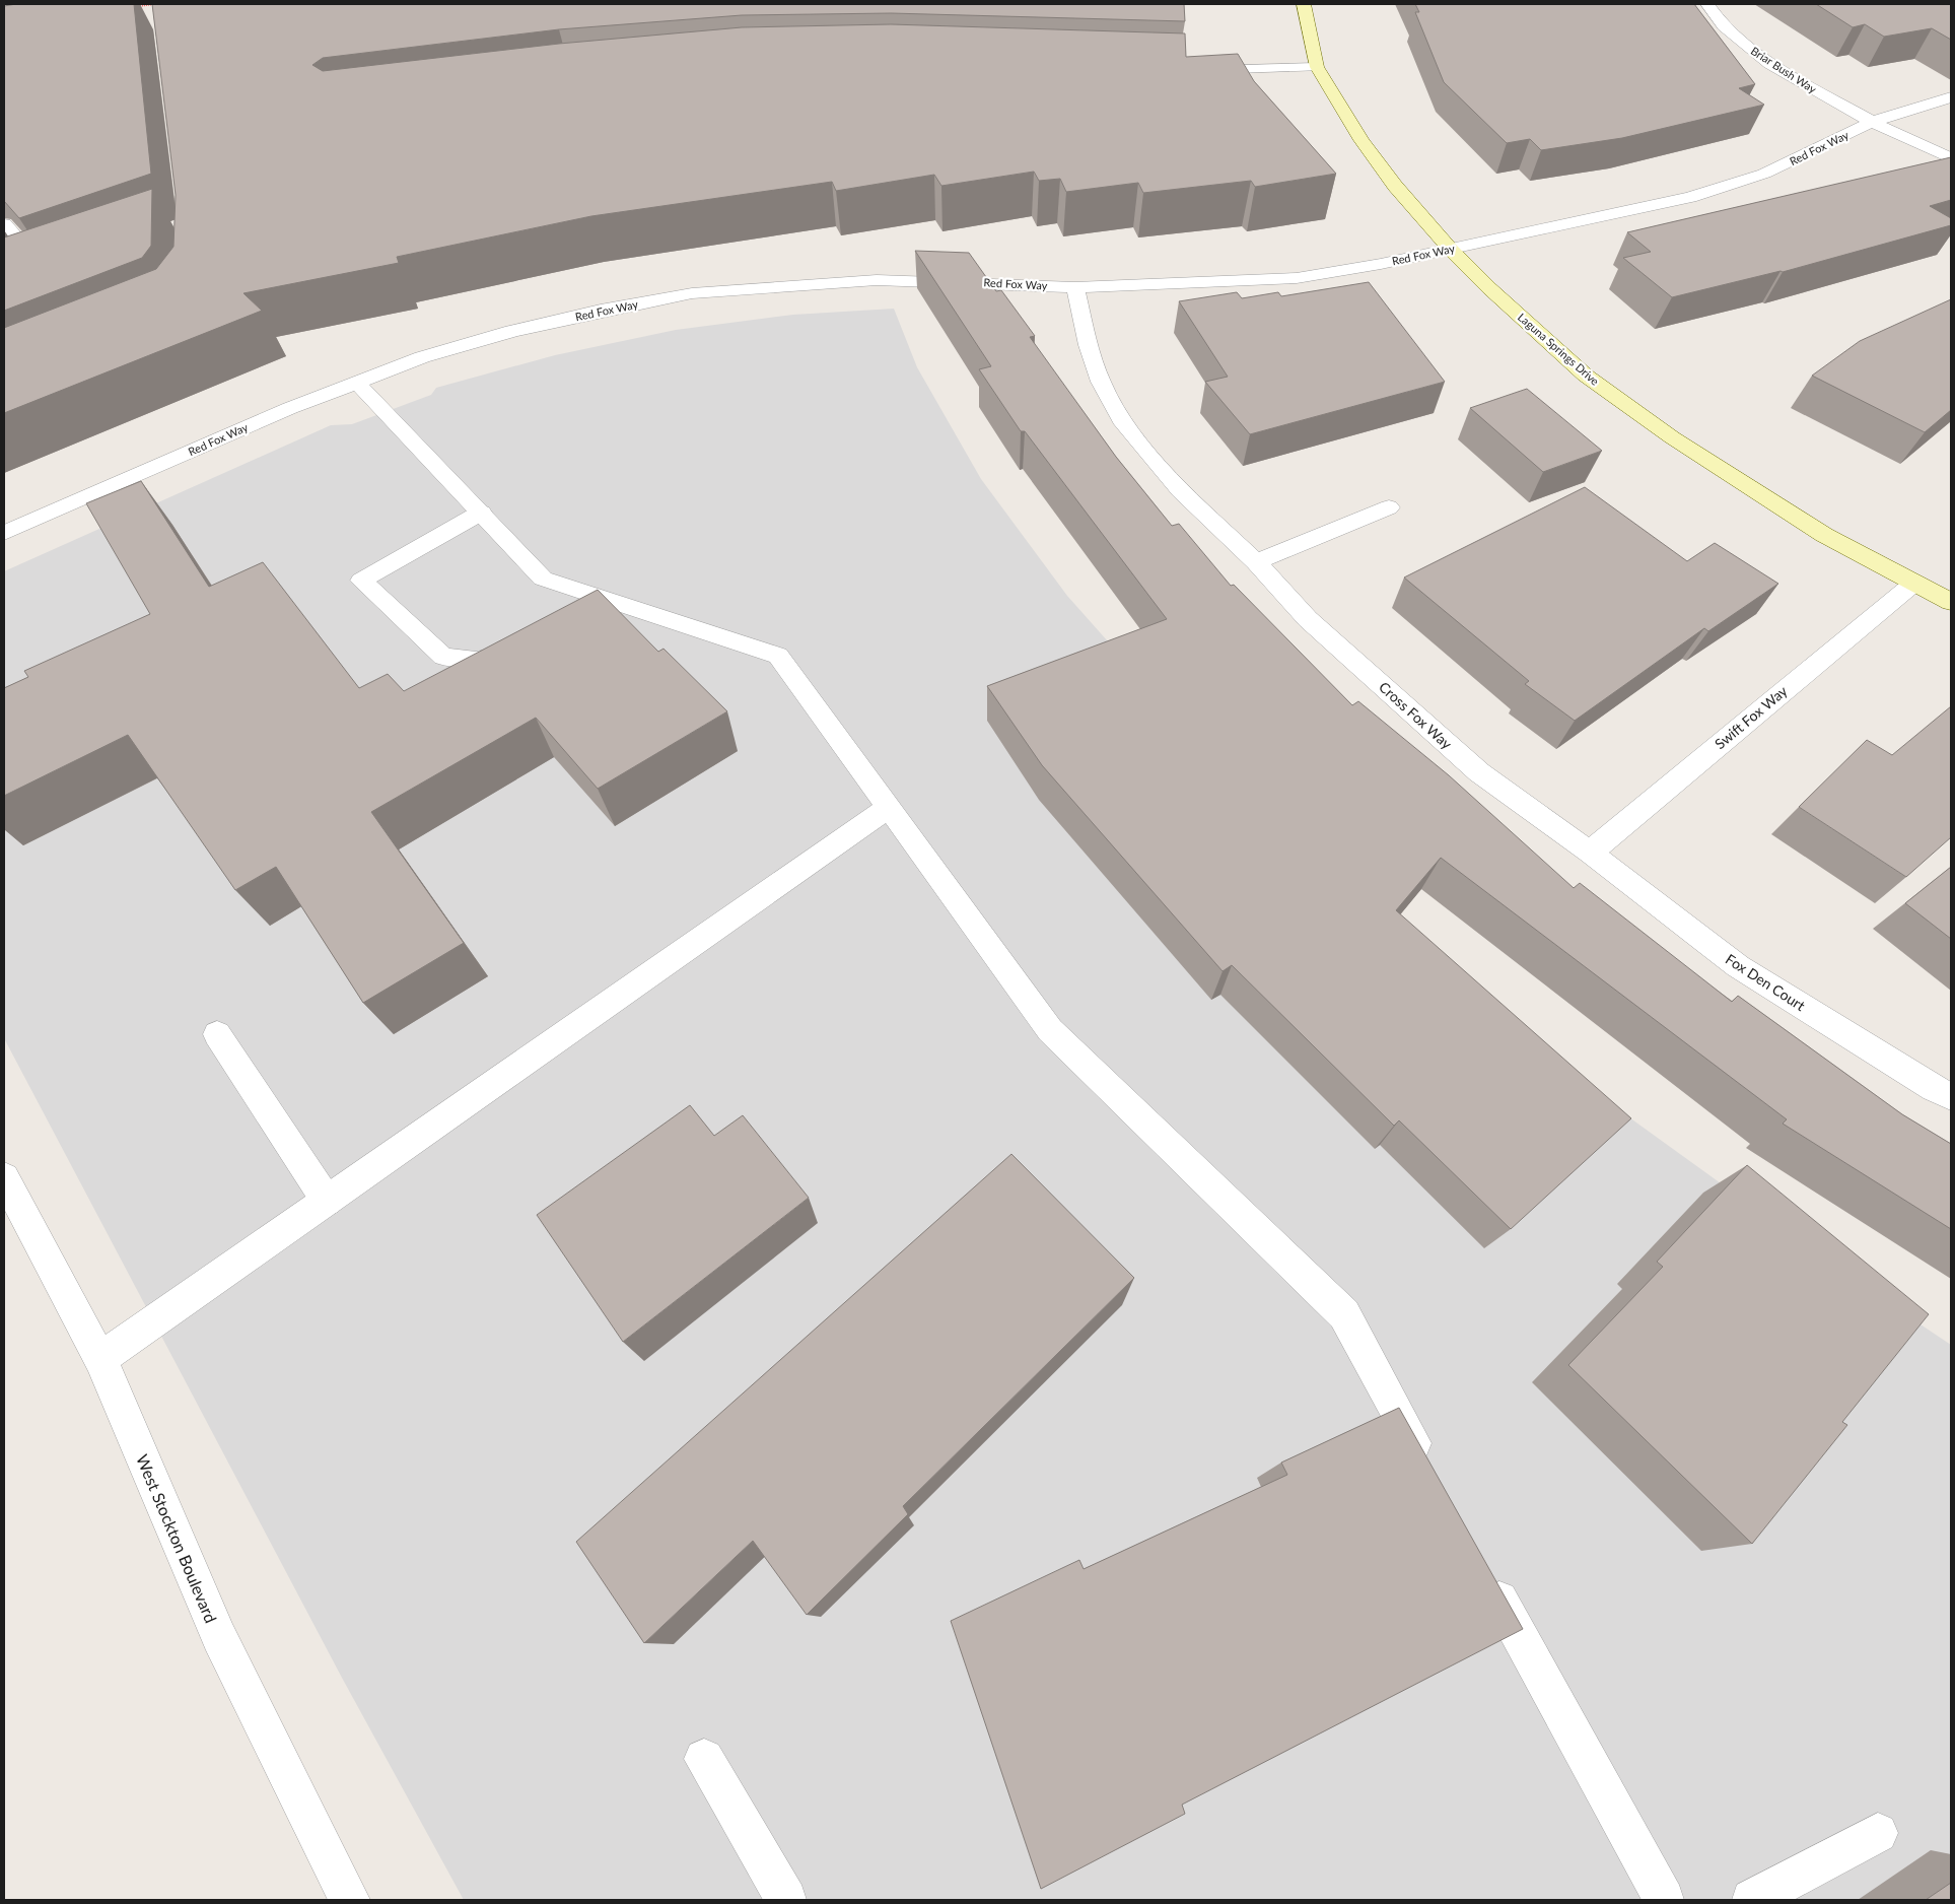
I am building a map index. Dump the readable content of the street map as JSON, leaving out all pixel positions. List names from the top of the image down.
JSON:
{
  "streets": {
    "street": [
      "Briar Bush Way",
      "Red Fox Way",
      "Laguna Springs Drive",
      "Cross Fox Way",
      "Swift Fox Way",
      "Fox Den Court",
      "West Stockton Boulevard"
    ]
  },
  "crossings": [
    ["Briar Bush Way", "Red Fox Way"],
    ["Red Fox Way", "Laguna Springs Drive"],
    ["Red Fox Way", "Cross Fox Way"],
    ["Laguna Springs Drive", "Swift Fox Way"],
    ["Cross Fox Way", "Swift Fox Way"],
    ["Cross Fox Way", "Fox Den Court"],
    ["Swift Fox Way", "Fox Den Court"]
  ]
}
